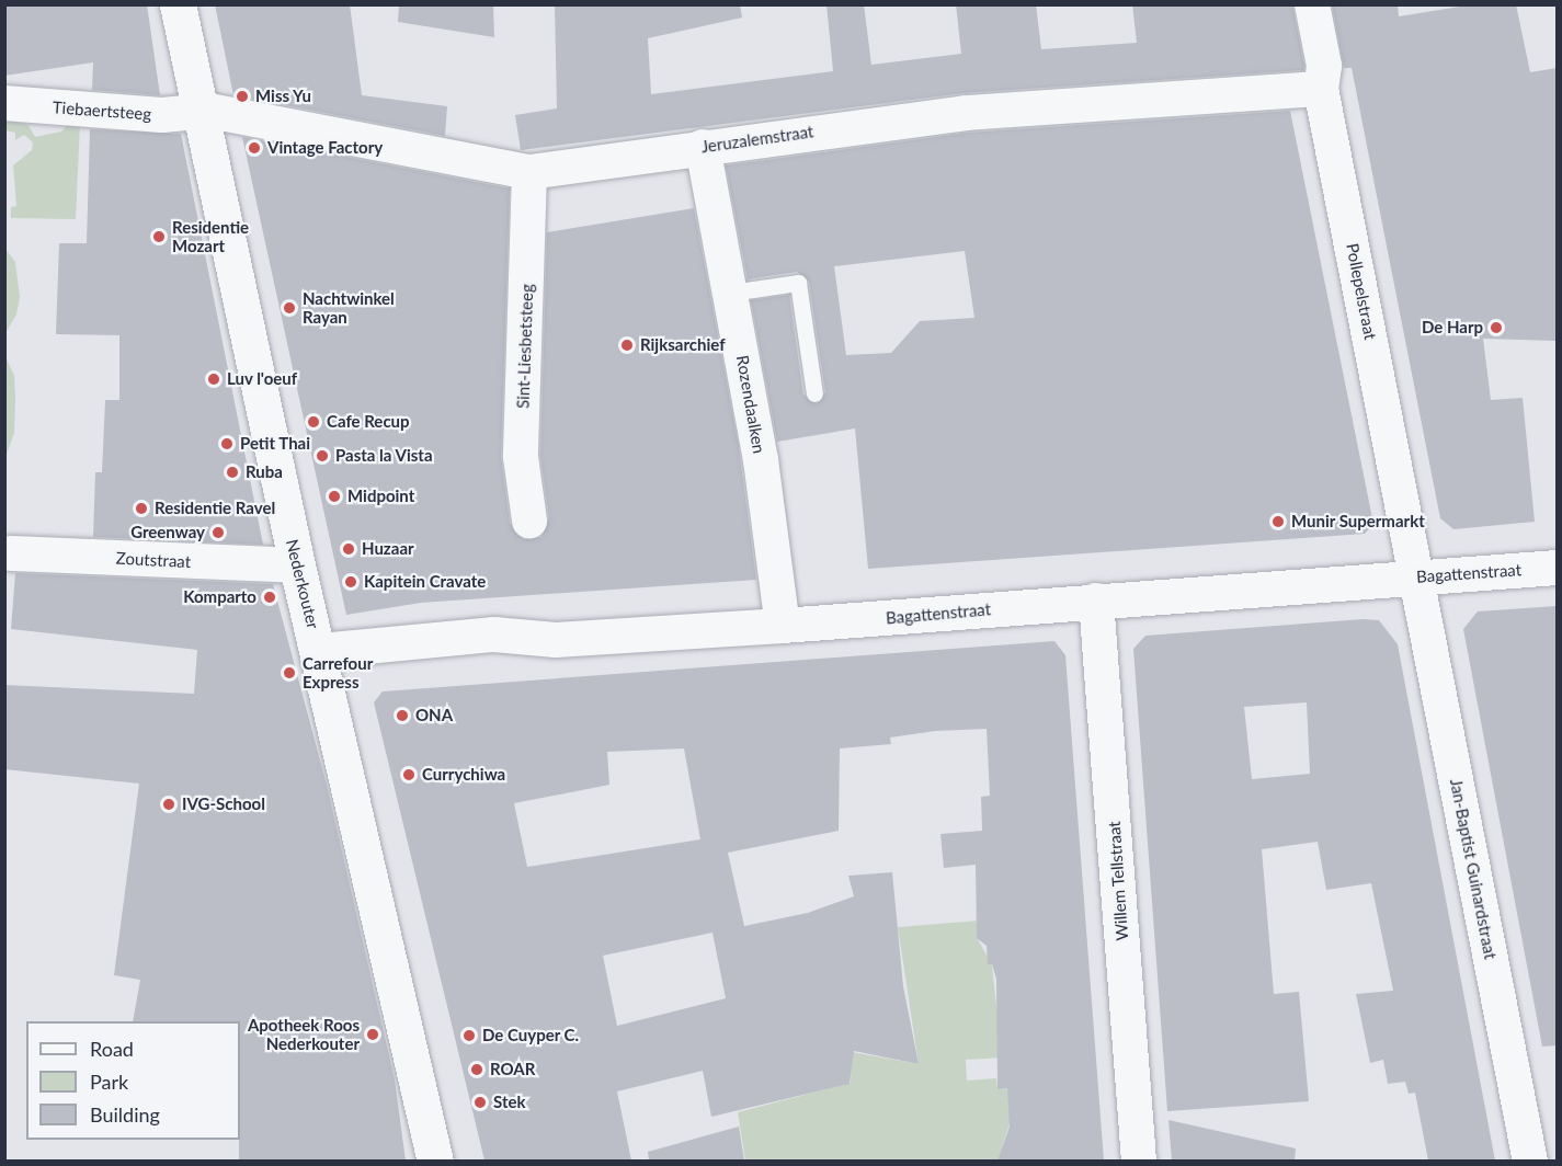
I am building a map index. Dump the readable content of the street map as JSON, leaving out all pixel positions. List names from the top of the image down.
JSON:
{
  "streets": {
    "street": [
      "Tiebaertsteeg",
      "Jeruzalemstraat",
      "Pollepelstraat",
      "Sint-Liesbetsteeg",
      "Rozendaalken",
      "Zoutstraat",
      "Bagattenstraat",
      "Nederkouter",
      "Jan-Baptist Guinardstraat",
      "Willem Tellstraat"
    ]
  },
  "crossings": [
    ["Tiebaertsteeg", "Jeruzalemstraat"],
    ["Tiebaertsteeg", "Nederkouter"],
    ["Jeruzalemstraat", "Pollepelstraat"],
    ["Jeruzalemstraat", "Sint-Liesbetsteeg"],
    ["Jeruzalemstraat", "Rozendaalken"],
    ["Jeruzalemstraat", "Nederkouter"],
    ["Pollepelstraat", "Bagattenstraat"],
    ["Pollepelstraat", "Jan-Baptist Guinardstraat"],
    ["Rozendaalken", "Bagattenstraat"],
    ["Zoutstraat", "Nederkouter"],
    ["Bagattenstraat", "Nederkouter"],
    ["Bagattenstraat", "Jan-Baptist Guinardstraat"],
    ["Bagattenstraat", "Willem Tellstraat"]
  ],
  "places": [
    "Miss Yu",
    "Vintage Factory",
    "Residentie Mozart",
    "Nachtwinkel Rayan",
    "De Harp",
    "Rijksarchief",
    "Luv l'oeuf",
    "Cafe Recup",
    "Petit Thai",
    "Pasta la Vista",
    "Ruba",
    "Midpoint",
    "Residentie Ravel",
    "Munir Supermarkt",
    "Greenway",
    "Huzaar",
    "Kapitein Cravate",
    "Komparto",
    "Carrefour Express",
    "ONA",
    "Currychiwa",
    "IVG-School",
    "Apotheek Roos Nederkouter",
    "De Cuyper C.",
    "ROAR",
    "Stek"
  ],
  "legend": ["Road", "Park", "Building"]
}
